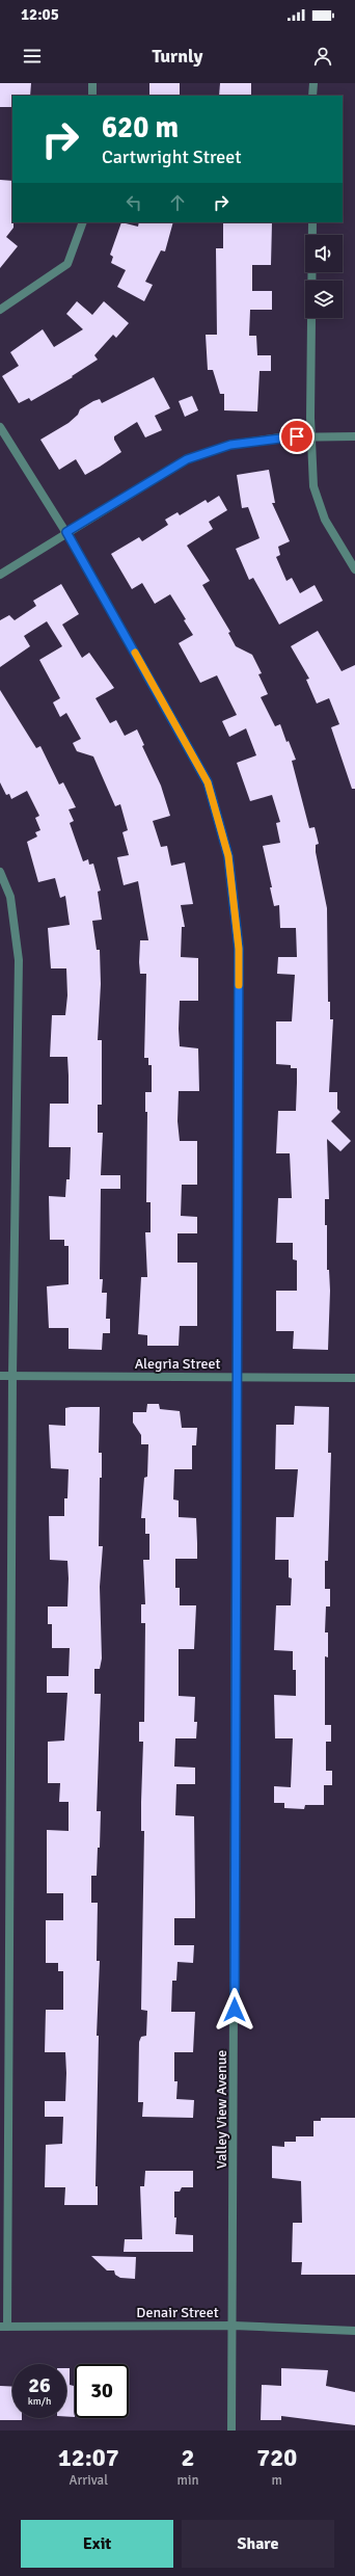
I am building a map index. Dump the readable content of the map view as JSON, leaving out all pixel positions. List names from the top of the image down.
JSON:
{
  "streets": {
    "street": ["Alegria Street", "Valley View Avenue", "Denair Street"]
  },
  "crossings": [
    ["Alegria Street", "Valley View Avenue"],
    ["Valley View Avenue", "Denair Street"]
  ],
  "page": {
    "status": "12:05",
    "header": "Turnly",
    "turn": ["620 m", "Cartwright Street"],
    "speed": "26 km/h",
    "limit": "30",
    "eta": [
      "12:07",
      "Arrival",
      "2",
      "min",
      "720",
      "m"
    ],
    "buttons": ["Exit", "Share"]
  }
}
